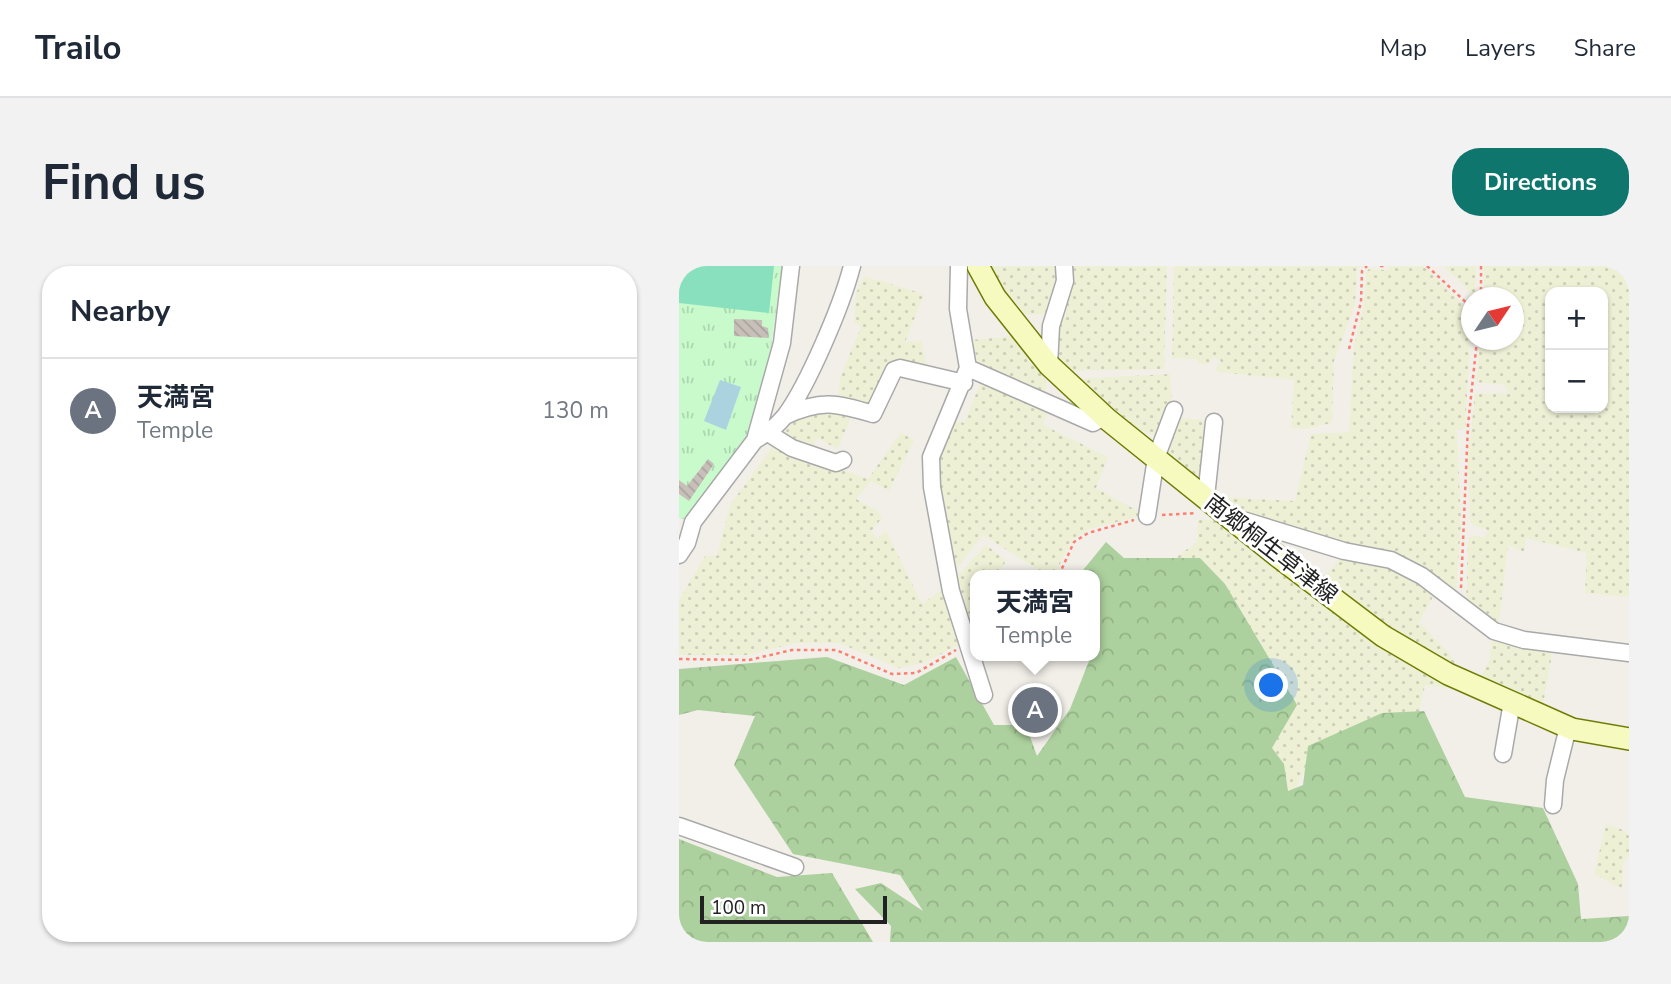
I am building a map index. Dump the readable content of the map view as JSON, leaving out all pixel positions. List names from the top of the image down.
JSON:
{
  "streets": {
    "main road": ["南郷桐生草津線"]
  },
  "scale_bar": "100 m",
  "north": "top right",
  "page": {
    "header": "Trailo",
    "nav": ["Map", "Layers", "Share"],
    "buttons": "Directions",
    "title": "Find us",
    "heading": "Nearby",
    "map_buttons": ["+", "−"],
    "list": [
      {
        "mark": "A",
        "name": "天満宮",
        "note": "Temple",
        "value": "130 m"
      }
    ],
    "popup": ["天満宮", "Temple"],
    "pins": "A",
    "scale": "100 m"
  }
}
